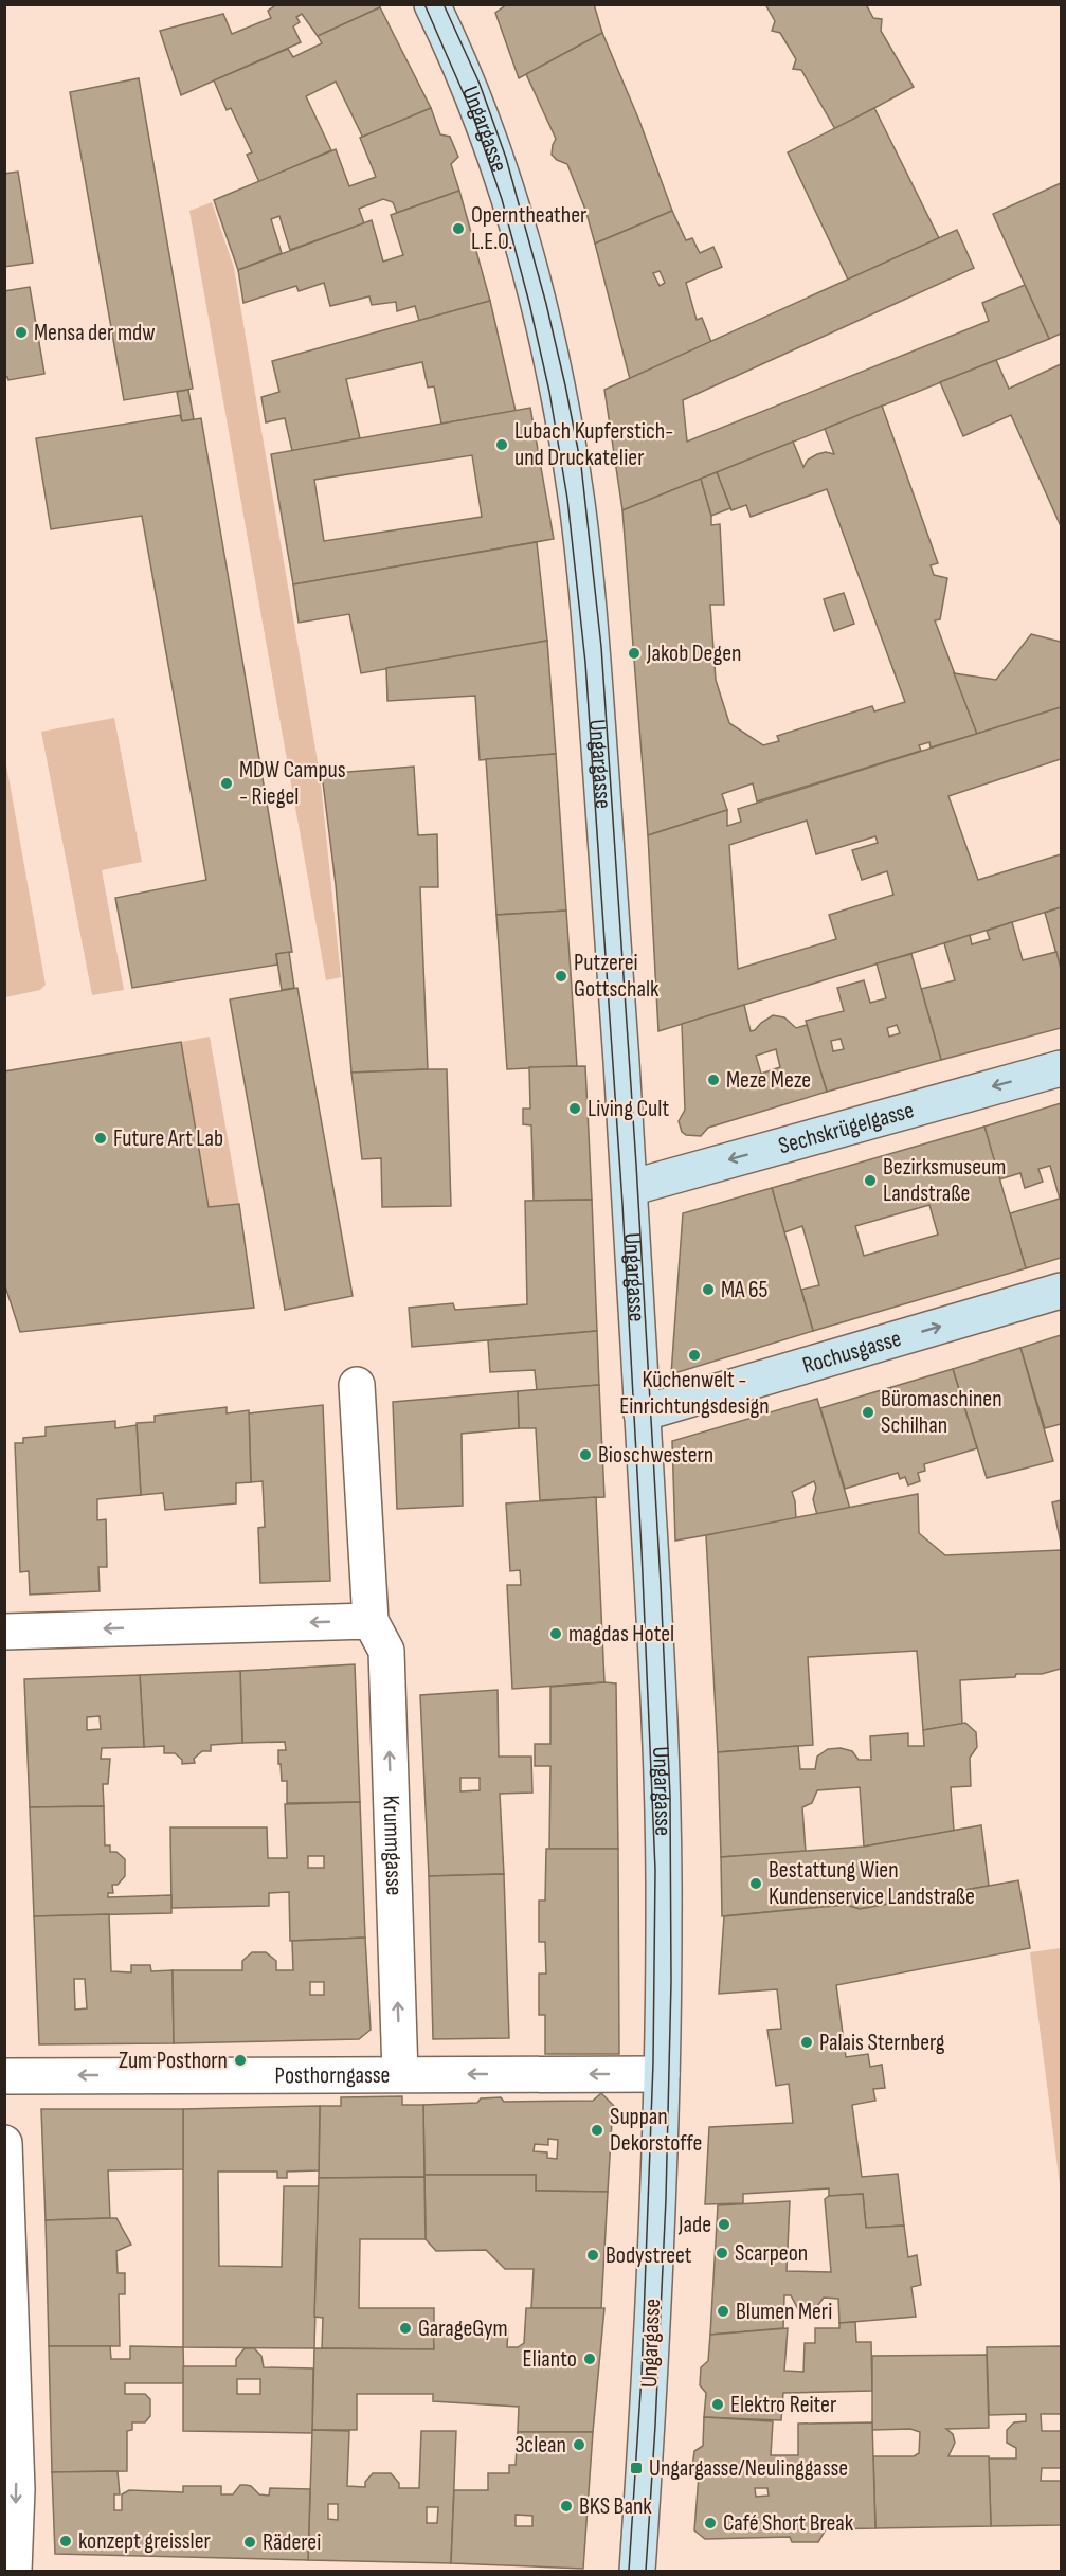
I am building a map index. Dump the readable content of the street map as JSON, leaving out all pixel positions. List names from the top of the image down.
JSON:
{
  "streets": {
    "main road": ["Ungargasse", "Sechskrügelgasse", "Rochusgasse"],
    "street": ["Krummgasse", "Posthorngasse"]
  },
  "crossings": [
    ["Ungargasse", "Sechskrügelgasse"],
    ["Ungargasse", "Rochusgasse"],
    ["Ungargasse", "Posthorngasse"],
    ["Krummgasse", "Posthorngasse"]
  ],
  "one_way": [
    "Sechskrügelgasse",
    "Rochusgasse",
    "Krummgasse",
    "Posthorngasse"
  ],
  "places": {
    "other": [
      "Operntheather L.E.O.",
      "Mensa der mdw",
      "Lubach Kupferstich- und Druckatelier",
      "Jakob Degen",
      "MDW Campus - Riegel",
      "Putzerei Gottschalk",
      "Meze Meze",
      "Living Cult",
      "Future Art Lab",
      "Bezirksmuseum Landstraße",
      "MA 65",
      "Küchenwelt - Einrichtungsdesign",
      "Büromaschinen Schilhan",
      "Bioschwestern",
      "magdas Hotel",
      "Bestattung Wien Kundenservice Landstraße",
      "Palais Sternberg",
      "Zum Posthorn",
      "Suppan Dekorstoffe",
      "Jade",
      "Scarpeon",
      "Bodystreet",
      "Blumen Meri",
      "GarageGym",
      "Elianto",
      "Elektro Reiter",
      "3clean",
      "BKS Bank",
      "Café Short Break",
      "konzept greissler",
      "Räderei"
    ],
    "transit": ["Ungargasse/Neulinggasse"]
  }
}
